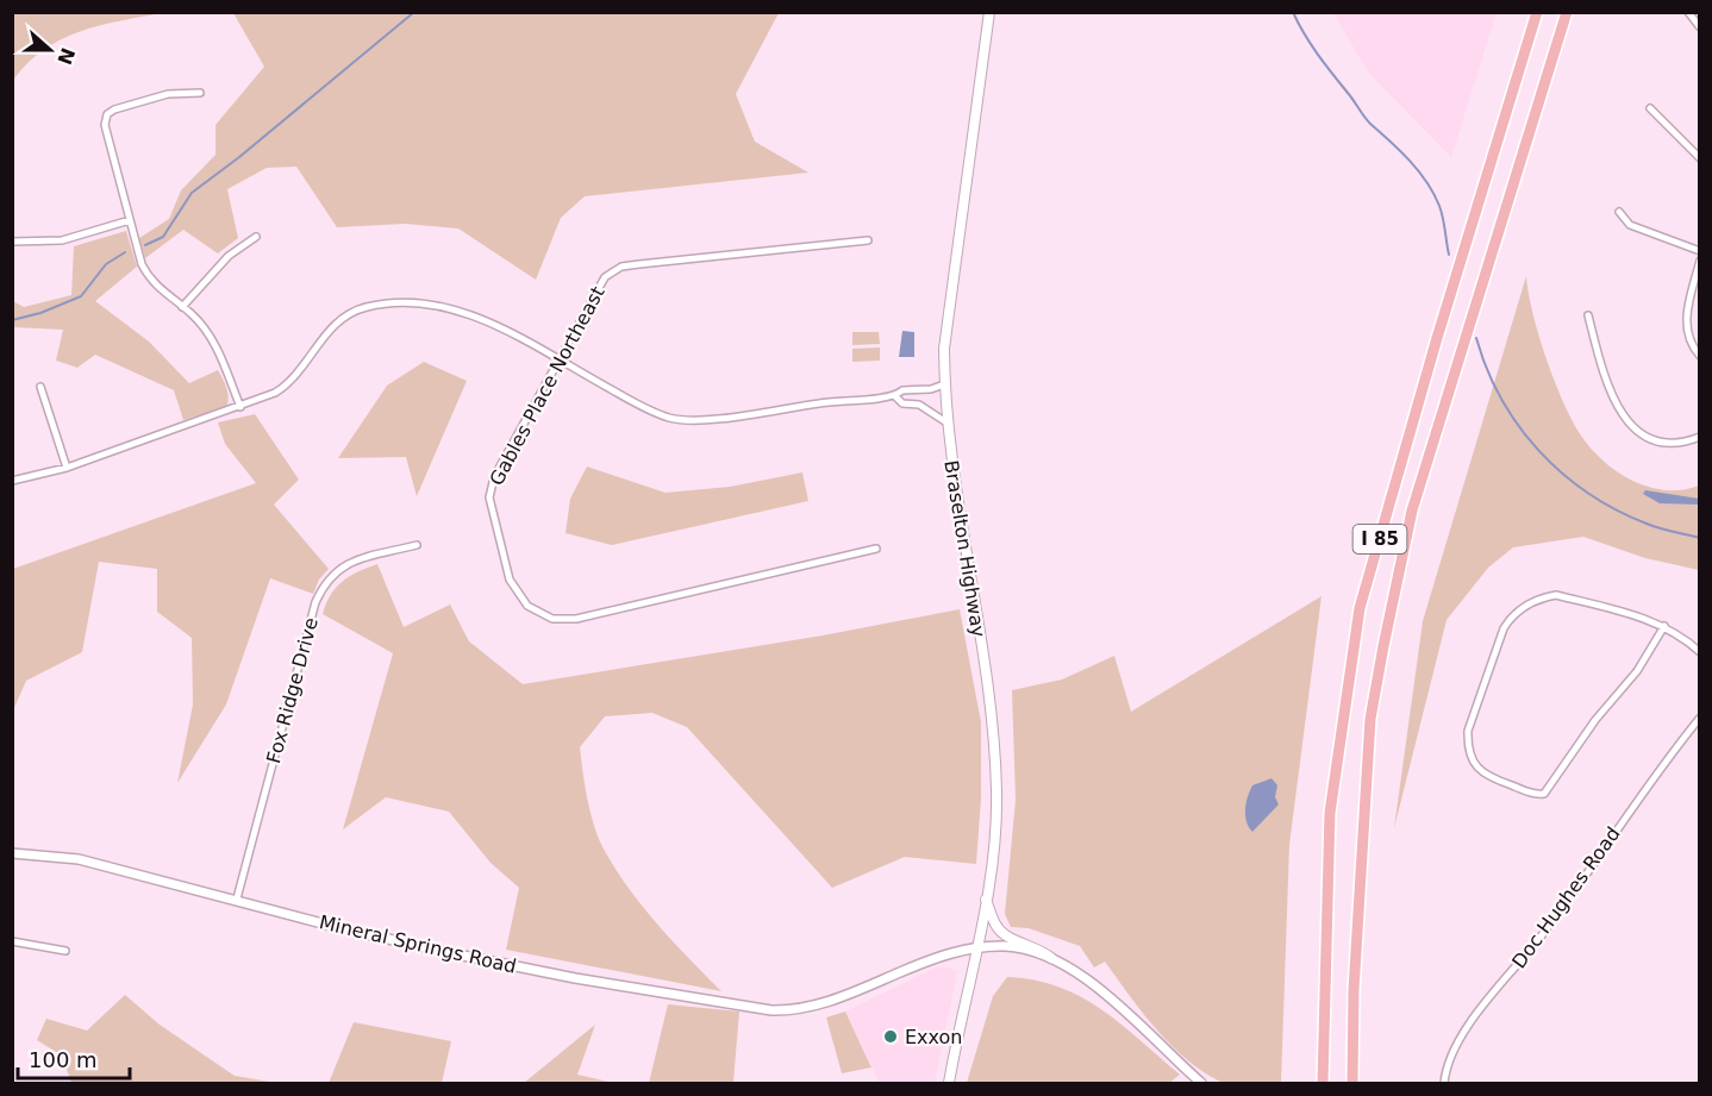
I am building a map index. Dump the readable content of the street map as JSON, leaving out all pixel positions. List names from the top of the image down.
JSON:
{
  "streets": {
    "highway": ["I 85"],
    "main road": ["Braselton Highway"],
    "street": [
      "Gables Place Northeast",
      "Fox Ridge Drive",
      "Doc Hughes Road",
      "Mineral Springs Road"
    ]
  },
  "crossings": [
    ["Braselton Highway", "Mineral Springs Road"],
    ["Fox Ridge Drive", "Mineral Springs Road"]
  ],
  "places": ["Exxon"],
  "scale_bar": "100 m",
  "north": "right"
}
